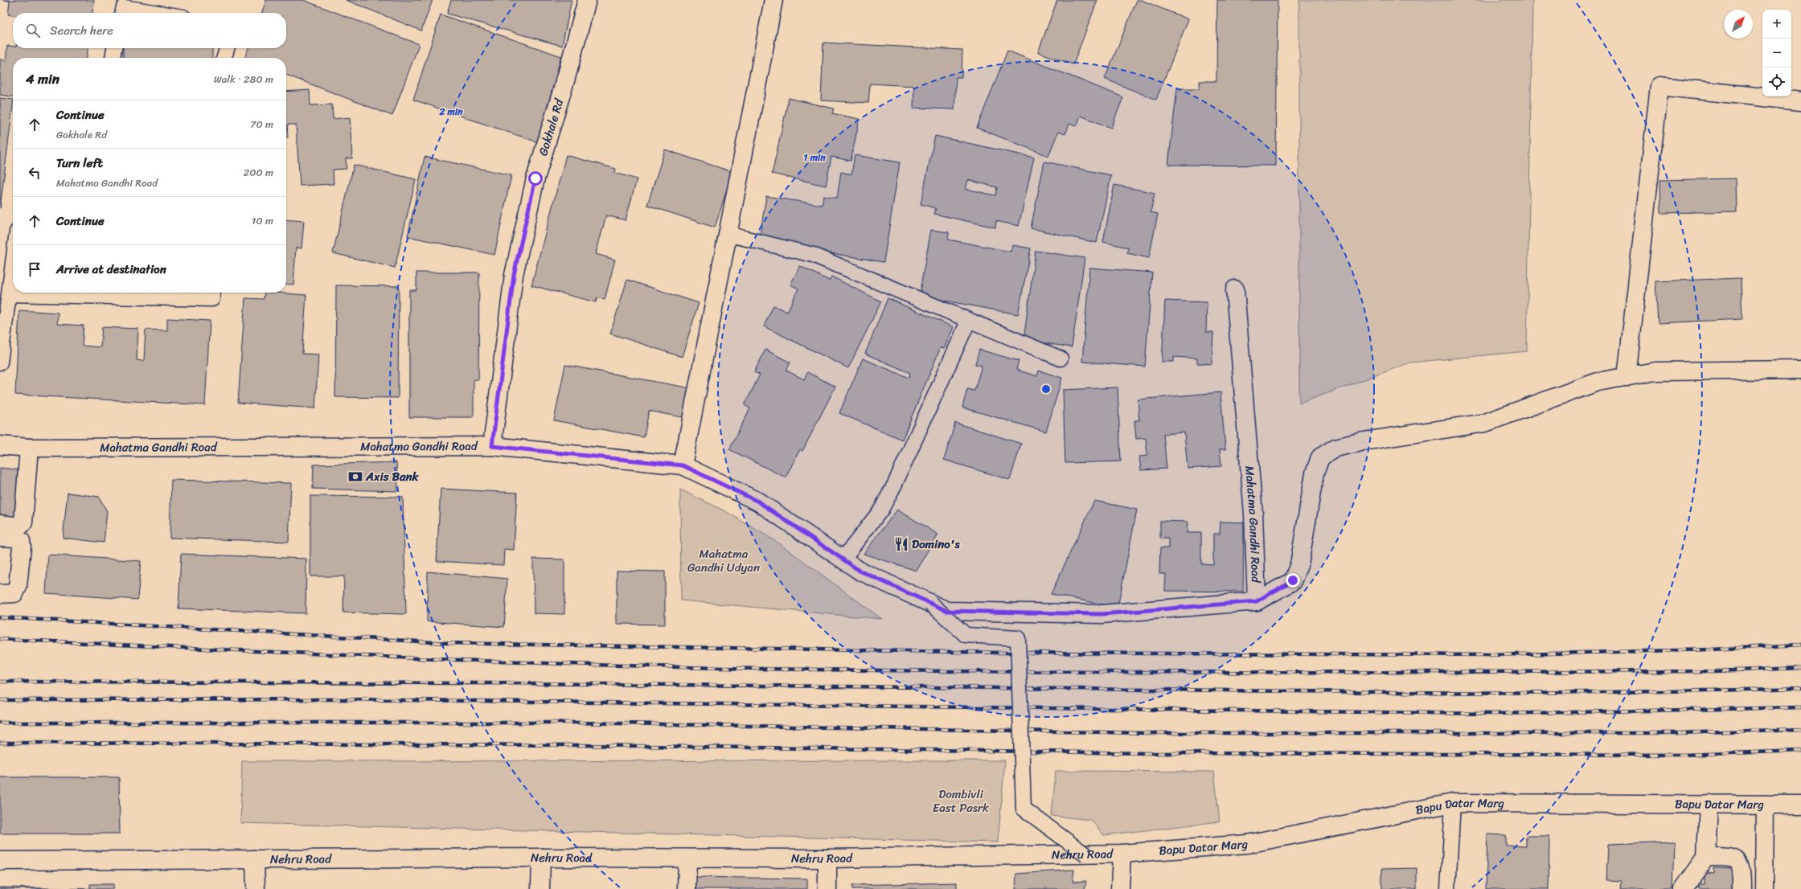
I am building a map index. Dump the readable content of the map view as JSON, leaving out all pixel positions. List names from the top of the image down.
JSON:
{
  "streets": {
    "street": [
      "Gokhale Rd",
      "Mahatma Gandhi Road",
      "Bapu Datar Marg",
      "Nehru Road"
    ]
  },
  "crossings": [
    ["Gokhale Rd", "Mahatma Gandhi Road"],
    ["Bapu Datar Marg", "Nehru Road"]
  ],
  "parks": ["Mahatma Gandhi Udyan", "Dombivli East Pasrk"],
  "places": {
    "bank": ["Axis Bank"],
    "restaurant": ["Domino's"]
  },
  "north": "top right",
  "page": {
    "map_buttons": ["+", "−"],
    "search": "Search here",
    "heading": ["4 min", "Walk · 280 m"],
    "list": [
      ["Continue", "Gokhale Rd", "70 m"],
      ["Turn left", "Mahatma Gandhi Road", "200 m"],
      ["Continue", "10 m"],
      "Arrive at destination"
    ]
  },
  "rings": ["2 min", "1 min"]
}
